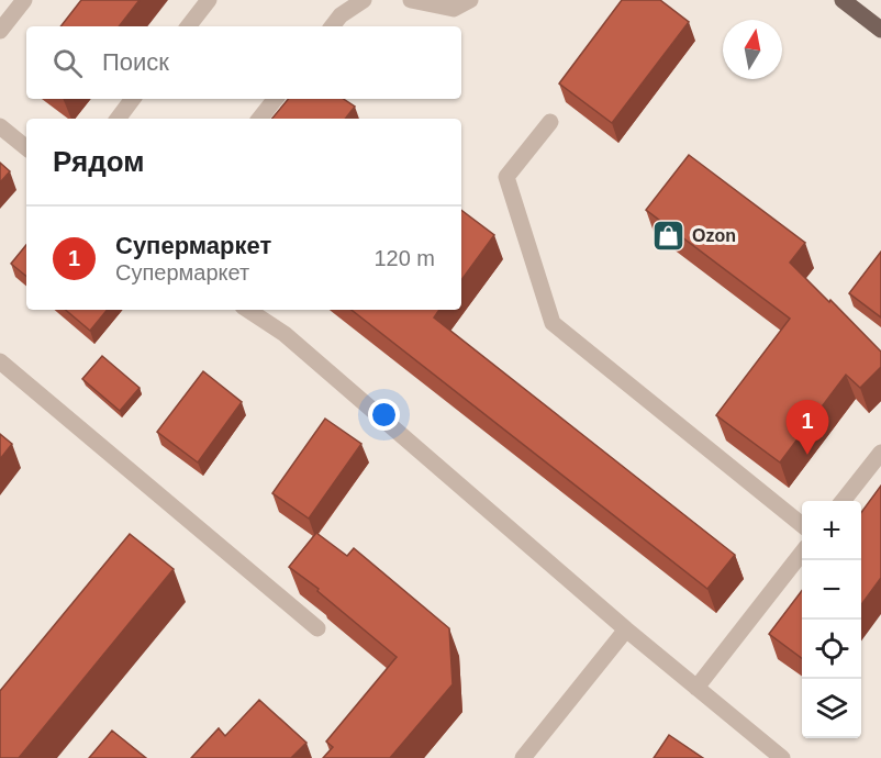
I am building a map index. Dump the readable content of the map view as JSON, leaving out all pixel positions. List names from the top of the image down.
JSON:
{
  "places": {
    "shop": ["Ozon"]
  },
  "north": "top",
  "page": {
    "search": "Поиск",
    "heading": "Рядом",
    "list": [
      {
        "mark": "1",
        "name": "Супермаркет",
        "note": "Супермаркет",
        "value": "120 m"
      }
    ],
    "pins": "1",
    "map_buttons": ["+", "−"]
  }
}
